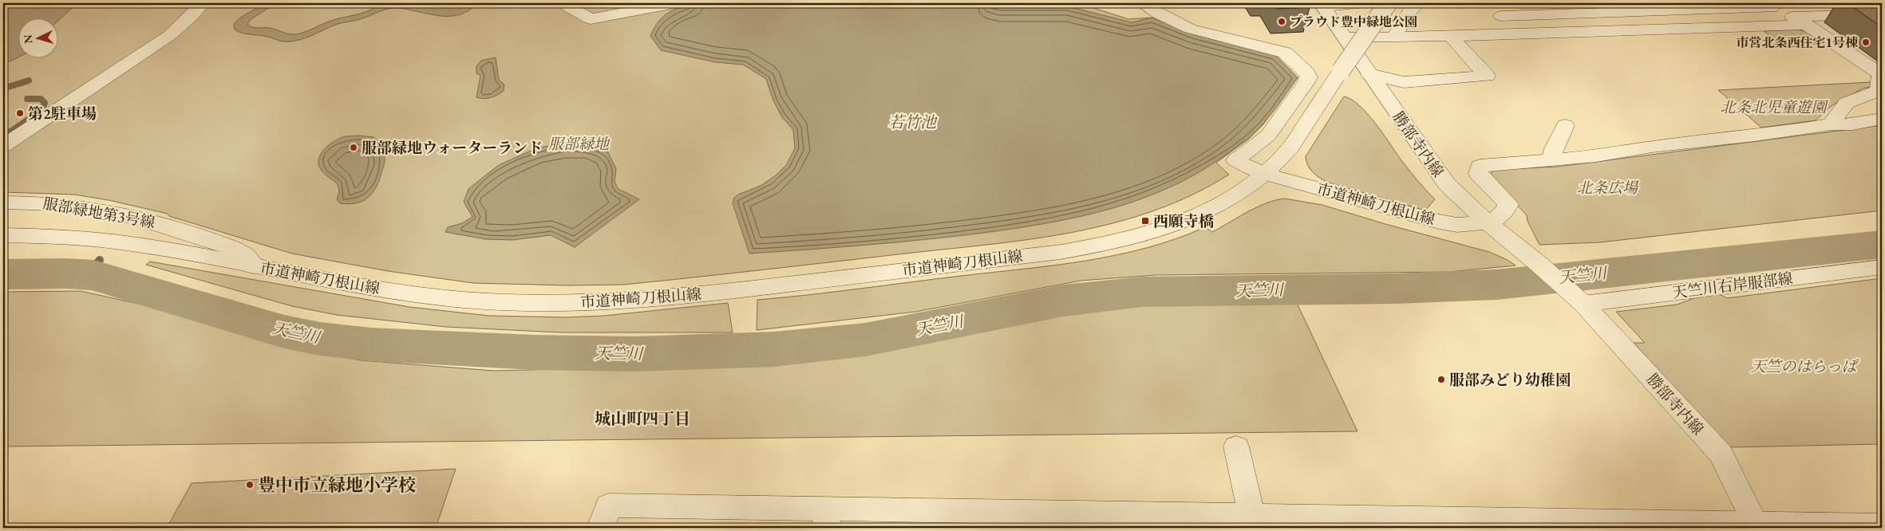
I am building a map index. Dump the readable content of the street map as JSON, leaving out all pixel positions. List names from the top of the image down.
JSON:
{
  "streets": {
    "street": [
      "勝部寺内線",
      "市道神崎刀根山線",
      "服部緑地第3号線",
      "天竺川右岸服部線"
    ]
  },
  "crossings": [
    ["勝部寺内線", "市道神崎刀根山線"],
    ["勝部寺内線", "天竺川右岸服部線"],
    ["市道神崎刀根山線", "服部緑地第3号線"]
  ],
  "districts": ["城山町四丁目"],
  "water": ["若竹池", "天竺川"],
  "parks": [
    "北条北児童遊園",
    "服部緑地",
    "北条広場",
    "天竺のはらっぱ"
  ],
  "places": {
    "other": [
      "プラウド豊中緑地公園",
      "市営北条西住宅1号棟",
      "第2駐車場",
      "服部緑地ウォーターランド",
      "服部みどり幼稚園",
      "豊中市立緑地小学校"
    ],
    "transit": ["西願寺橋"]
  },
  "north": "left"
}
